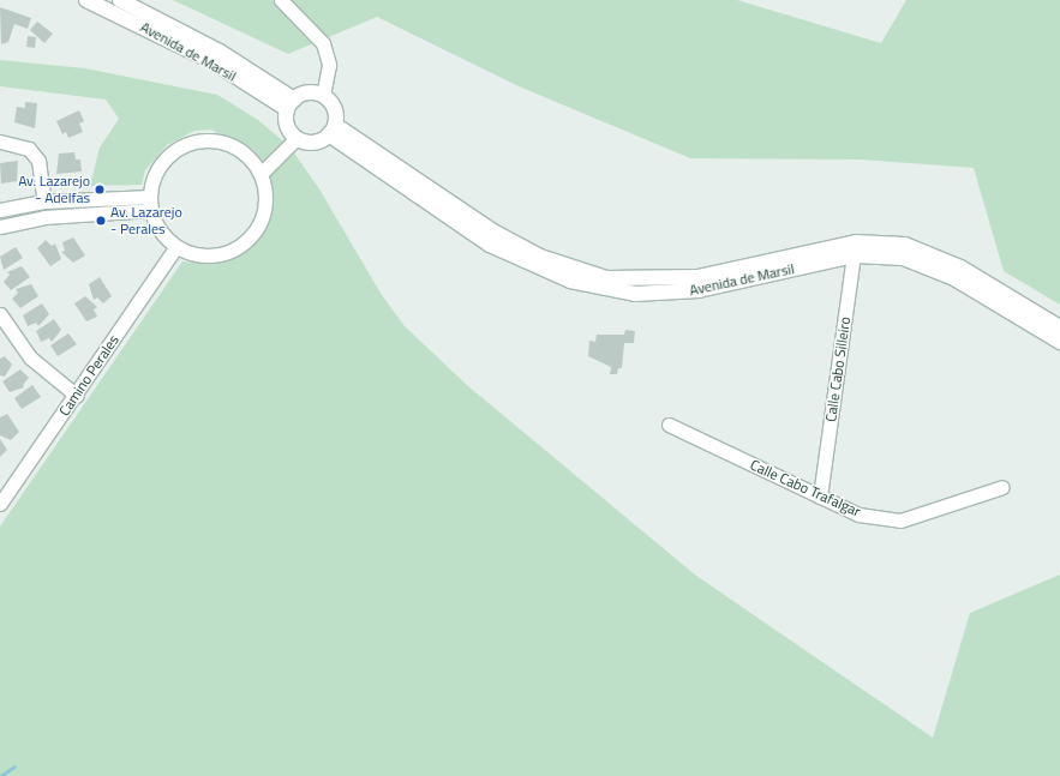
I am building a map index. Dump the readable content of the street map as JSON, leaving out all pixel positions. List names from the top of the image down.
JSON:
{
  "streets": {
    "street": [
      "Avenida de Marsil",
      "Calle Cabo Silleiro",
      "Camino Perales",
      "Calle Cabo Trafalgar"
    ]
  },
  "crossings": [
    ["Avenida de Marsil", "Calle Cabo Silleiro"],
    ["Calle Cabo Silleiro", "Calle Cabo Trafalgar"]
  ],
  "places": ["Av. Lazarejo - Adelfas", "Av. Lazarejo - Perales"]
}
